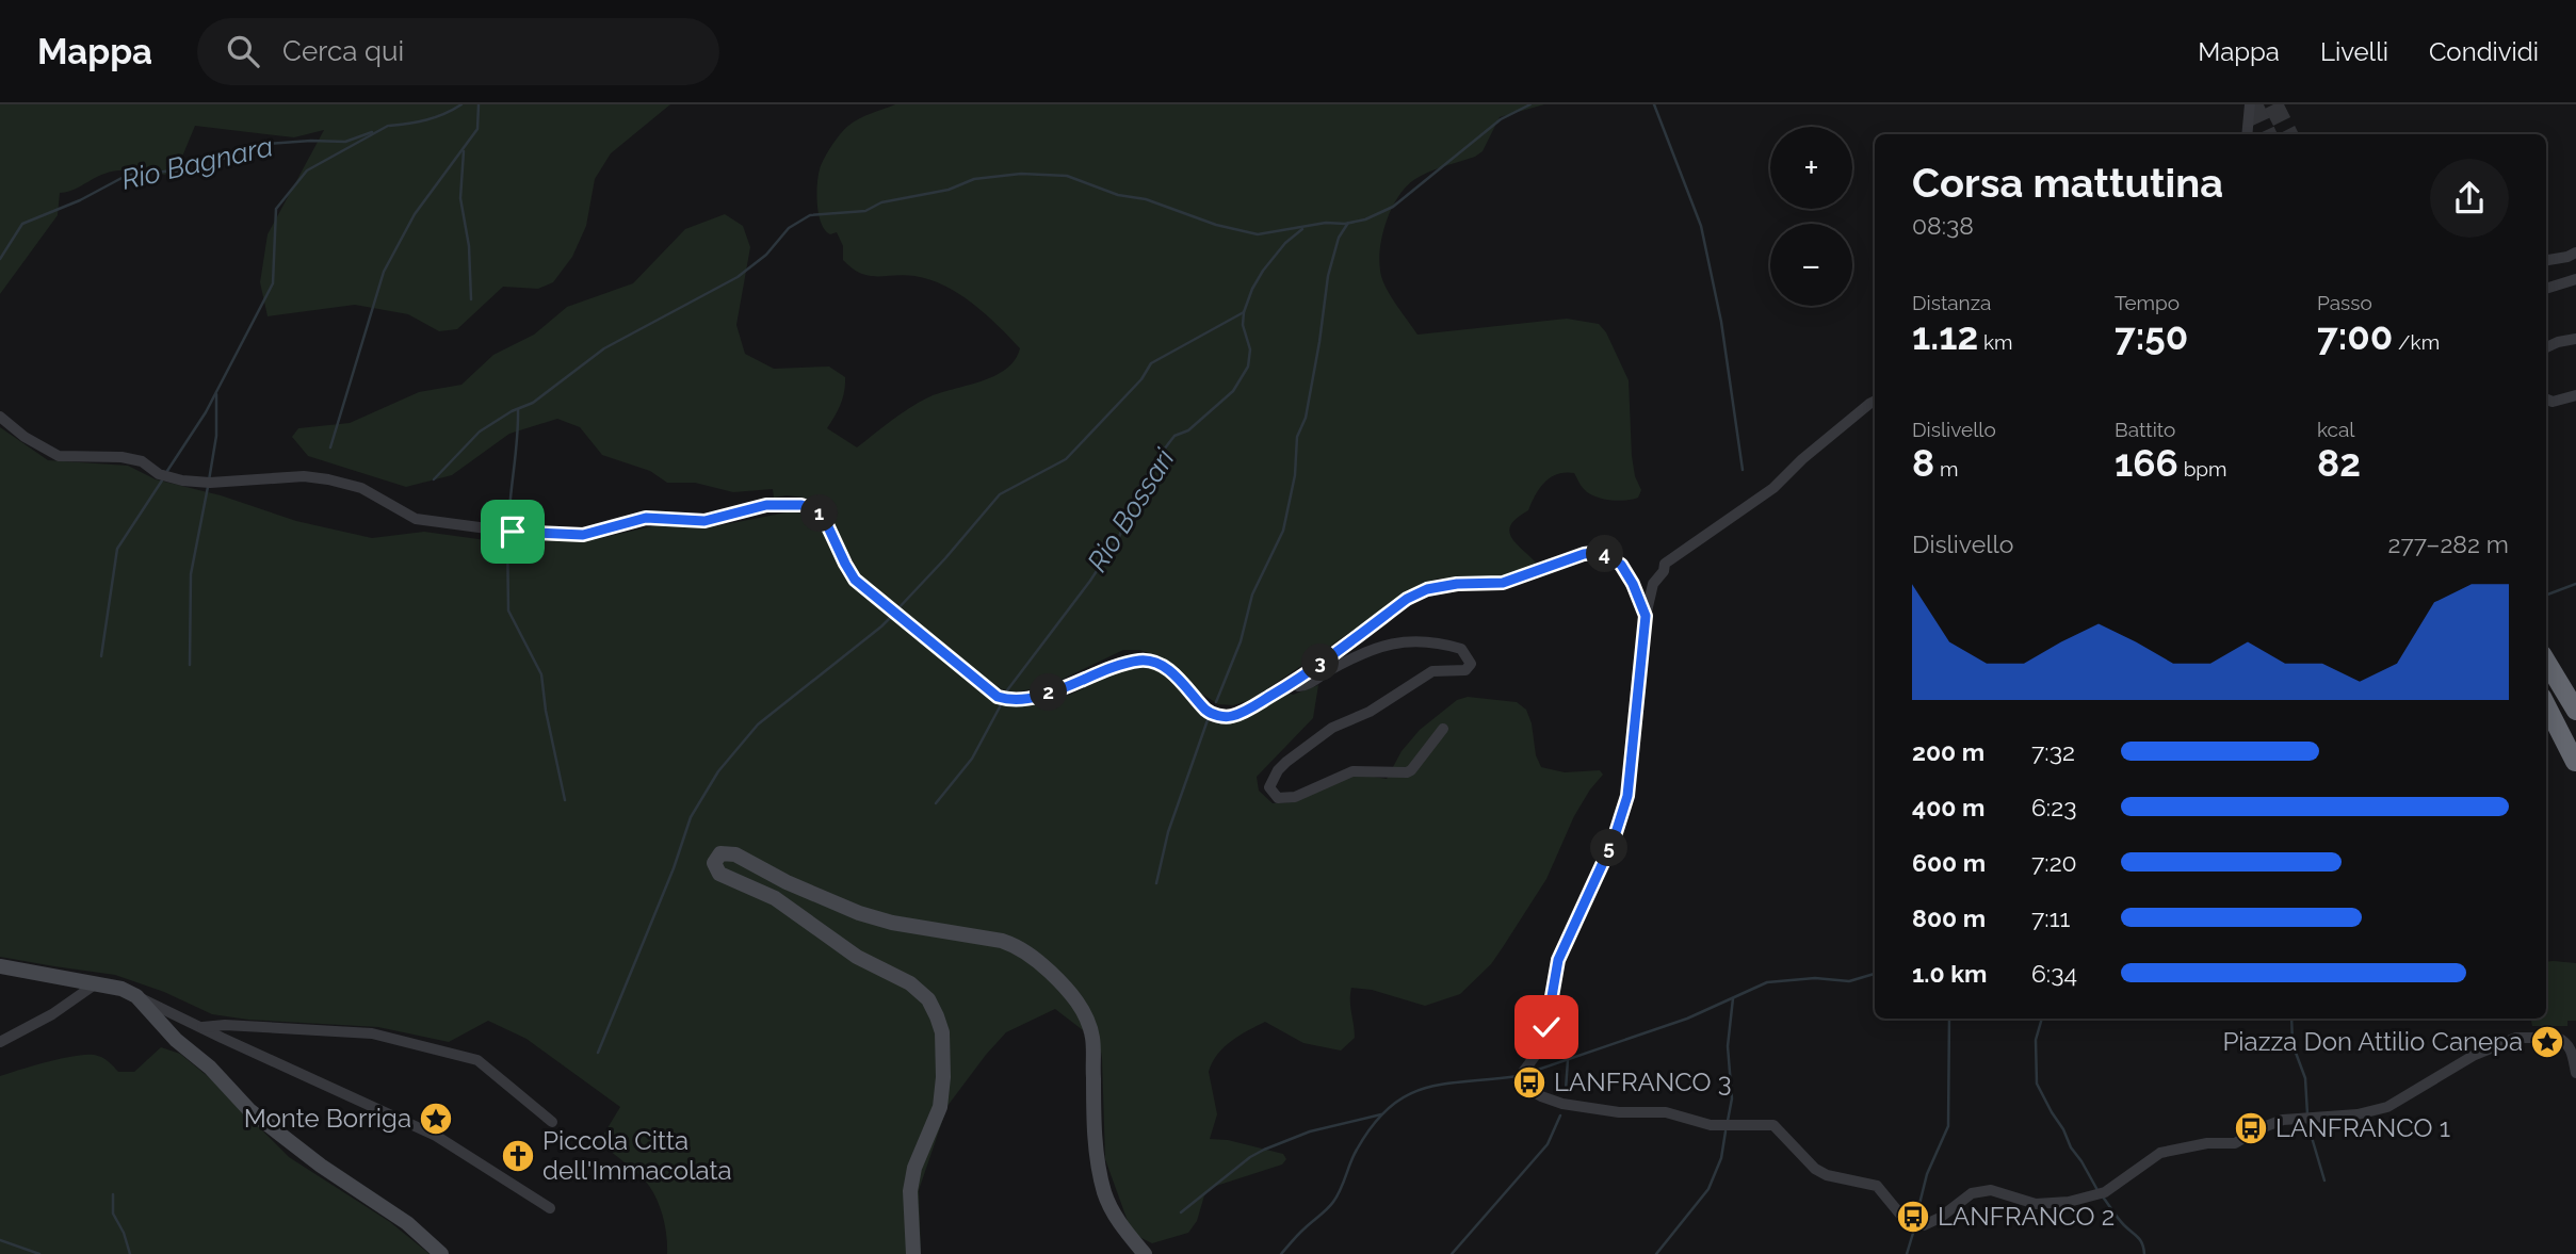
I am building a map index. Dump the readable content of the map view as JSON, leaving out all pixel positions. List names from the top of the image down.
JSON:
{
  "water": ["Rio Bagnara", "Rio Bossari"],
  "places": {
    "place": ["Piazza Don Attilio Canepa", "Monte Borriga"],
    "bus stop": ["LANFRANCO 3", "LANFRANCO 1", "LANFRANCO 2"],
    "church": ["Piccola Citta dell'Immacolata"]
  },
  "page": {
    "header": "Mappa",
    "search": "Cerca qui",
    "nav": ["Mappa", "Livelli", "Condividi"],
    "map_buttons": ["+", "−"],
    "heading": ["Corsa mattutina", "08:38"],
    "stats": [
      ["Distanza", "1.12 km"],
      ["Tempo", "7:50"],
      ["Passo", "7:00 /km"],
      ["Dislivello", "8 m"],
      ["Battito", "166 bpm"],
      ["kcal", "82"]
    ],
    "pins": [
      "1",
      "4",
      "3",
      "2",
      "5"
    ],
    "chart": ["Dislivello", "277–282 m"],
    "list": [
      {
        "name": "200 m",
        "note": "7:32"
      },
      {
        "name": "400 m",
        "note": "6:23"
      },
      {
        "name": "600 m",
        "note": "7:20"
      },
      {
        "name": "800 m",
        "note": "7:11"
      },
      {
        "name": "1.0 km",
        "note": "6:34"
      }
    ]
  }
}
